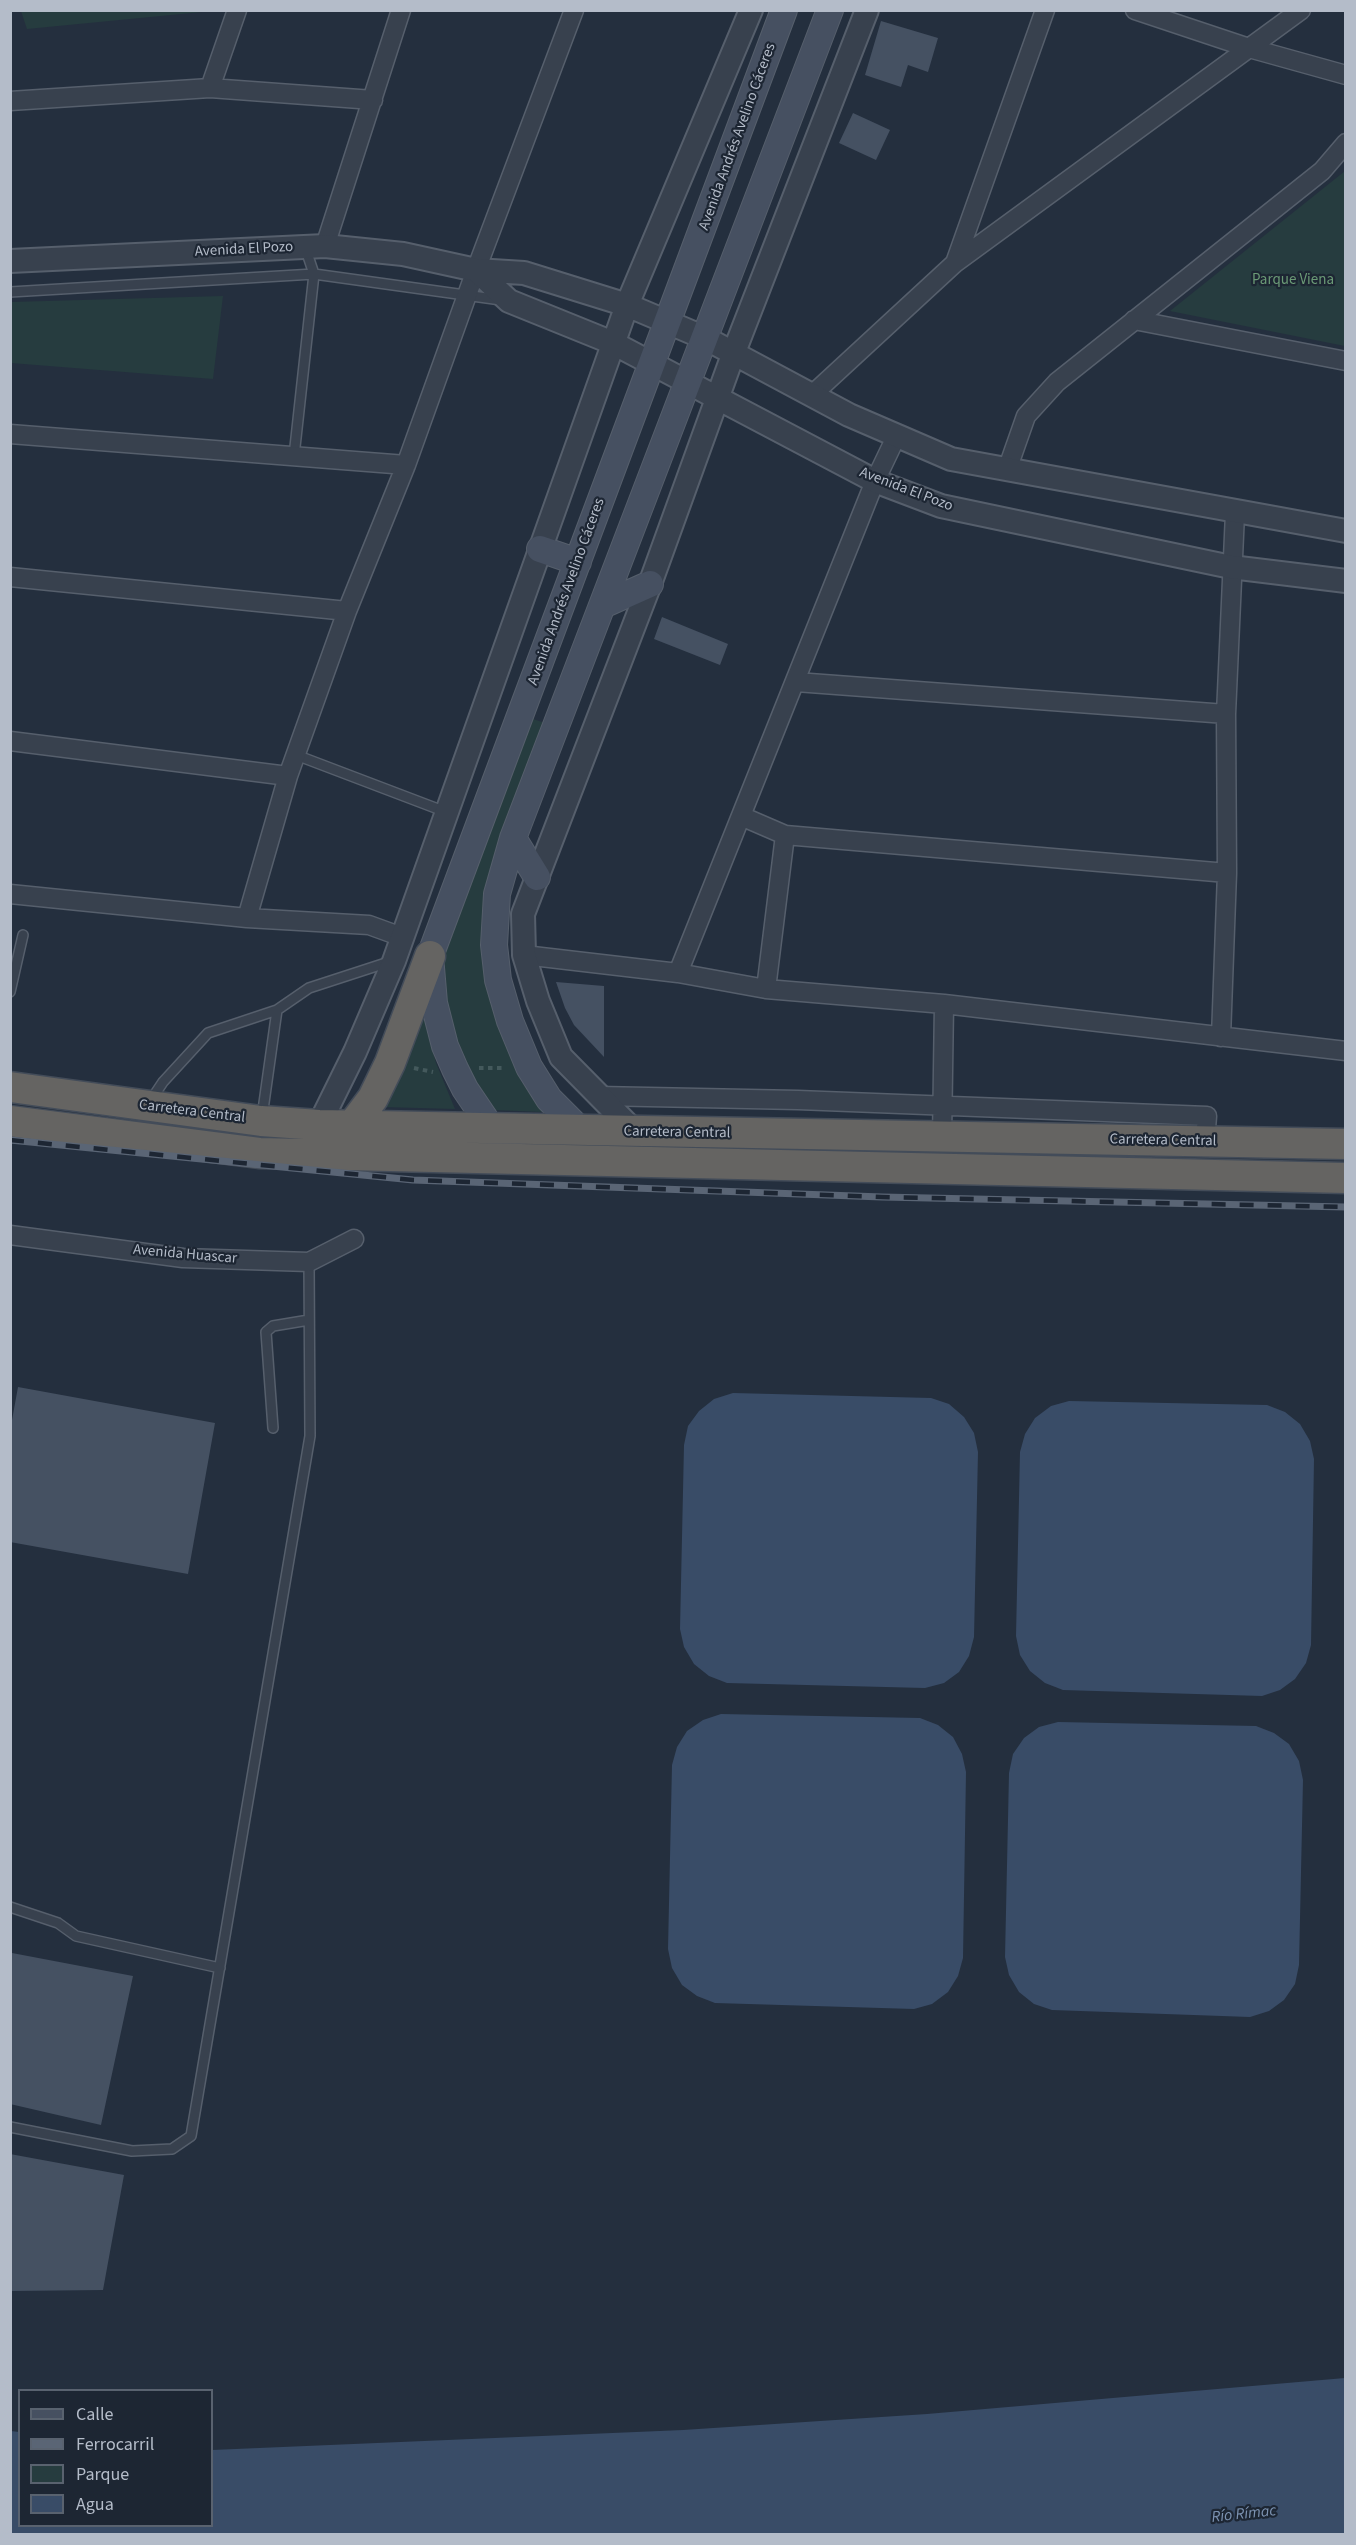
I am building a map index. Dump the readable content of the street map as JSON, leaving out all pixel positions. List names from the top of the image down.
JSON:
{
  "streets": {
    "highway": ["Carretera Central"],
    "main road": ["Avenida Andrés Avelino Cáceres"],
    "street": ["Avenida El Pozo", "Avenida Huascar"]
  },
  "crossings": [
    ["Avenida Andrés Avelino Cáceres", "Avenida El Pozo"],
    ["Avenida Andrés Avelino Cáceres", "Carretera Central"]
  ],
  "water": ["Río Rímac"],
  "parks": ["Parque Viena"],
  "legend": [
    "Calle",
    "Ferrocarril",
    "Parque",
    "Agua"
  ]
}
